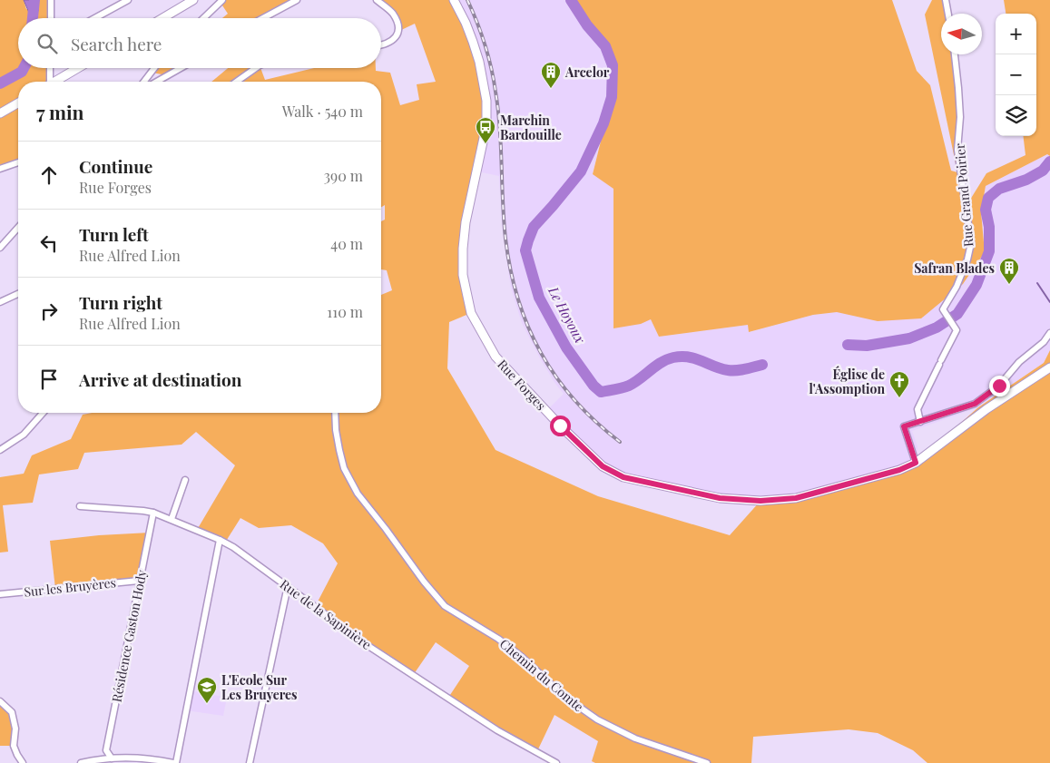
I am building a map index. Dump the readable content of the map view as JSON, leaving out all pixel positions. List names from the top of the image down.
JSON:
{
  "streets": {
    "main road": ["Rue Forges"],
    "street": [
      "Rue Grand Poirier",
      "Sur les Bruyères",
      "Rue de la Sapinière",
      "Résidence Gaston Hody",
      "Chemin du Comte"
    ]
  },
  "crossings": [
    ["Sur les Bruyères", "Résidence Gaston Hody"],
    ["Rue de la Sapinière", "Résidence Gaston Hody"]
  ],
  "water": ["Le Hoyoux"],
  "places": {
    "building": ["Arcelor", "Safran Blades"],
    "bus stop": ["Marchin Bardouille"],
    "church": ["Église de l'Assomption"],
    "school or university": ["L'Ecole Sur Les Bruyeres"]
  },
  "north": "left",
  "page": {
    "map_buttons": ["+", "−"],
    "search": "Search here",
    "heading": ["7 min", "Walk · 540 m"],
    "list": [
      ["Continue", "Rue Forges", "390 m"],
      ["Turn left", "Rue Alfred Lion", "40 m"],
      ["Turn right", "Rue Alfred Lion", "110 m"],
      "Arrive at destination"
    ]
  }
}
